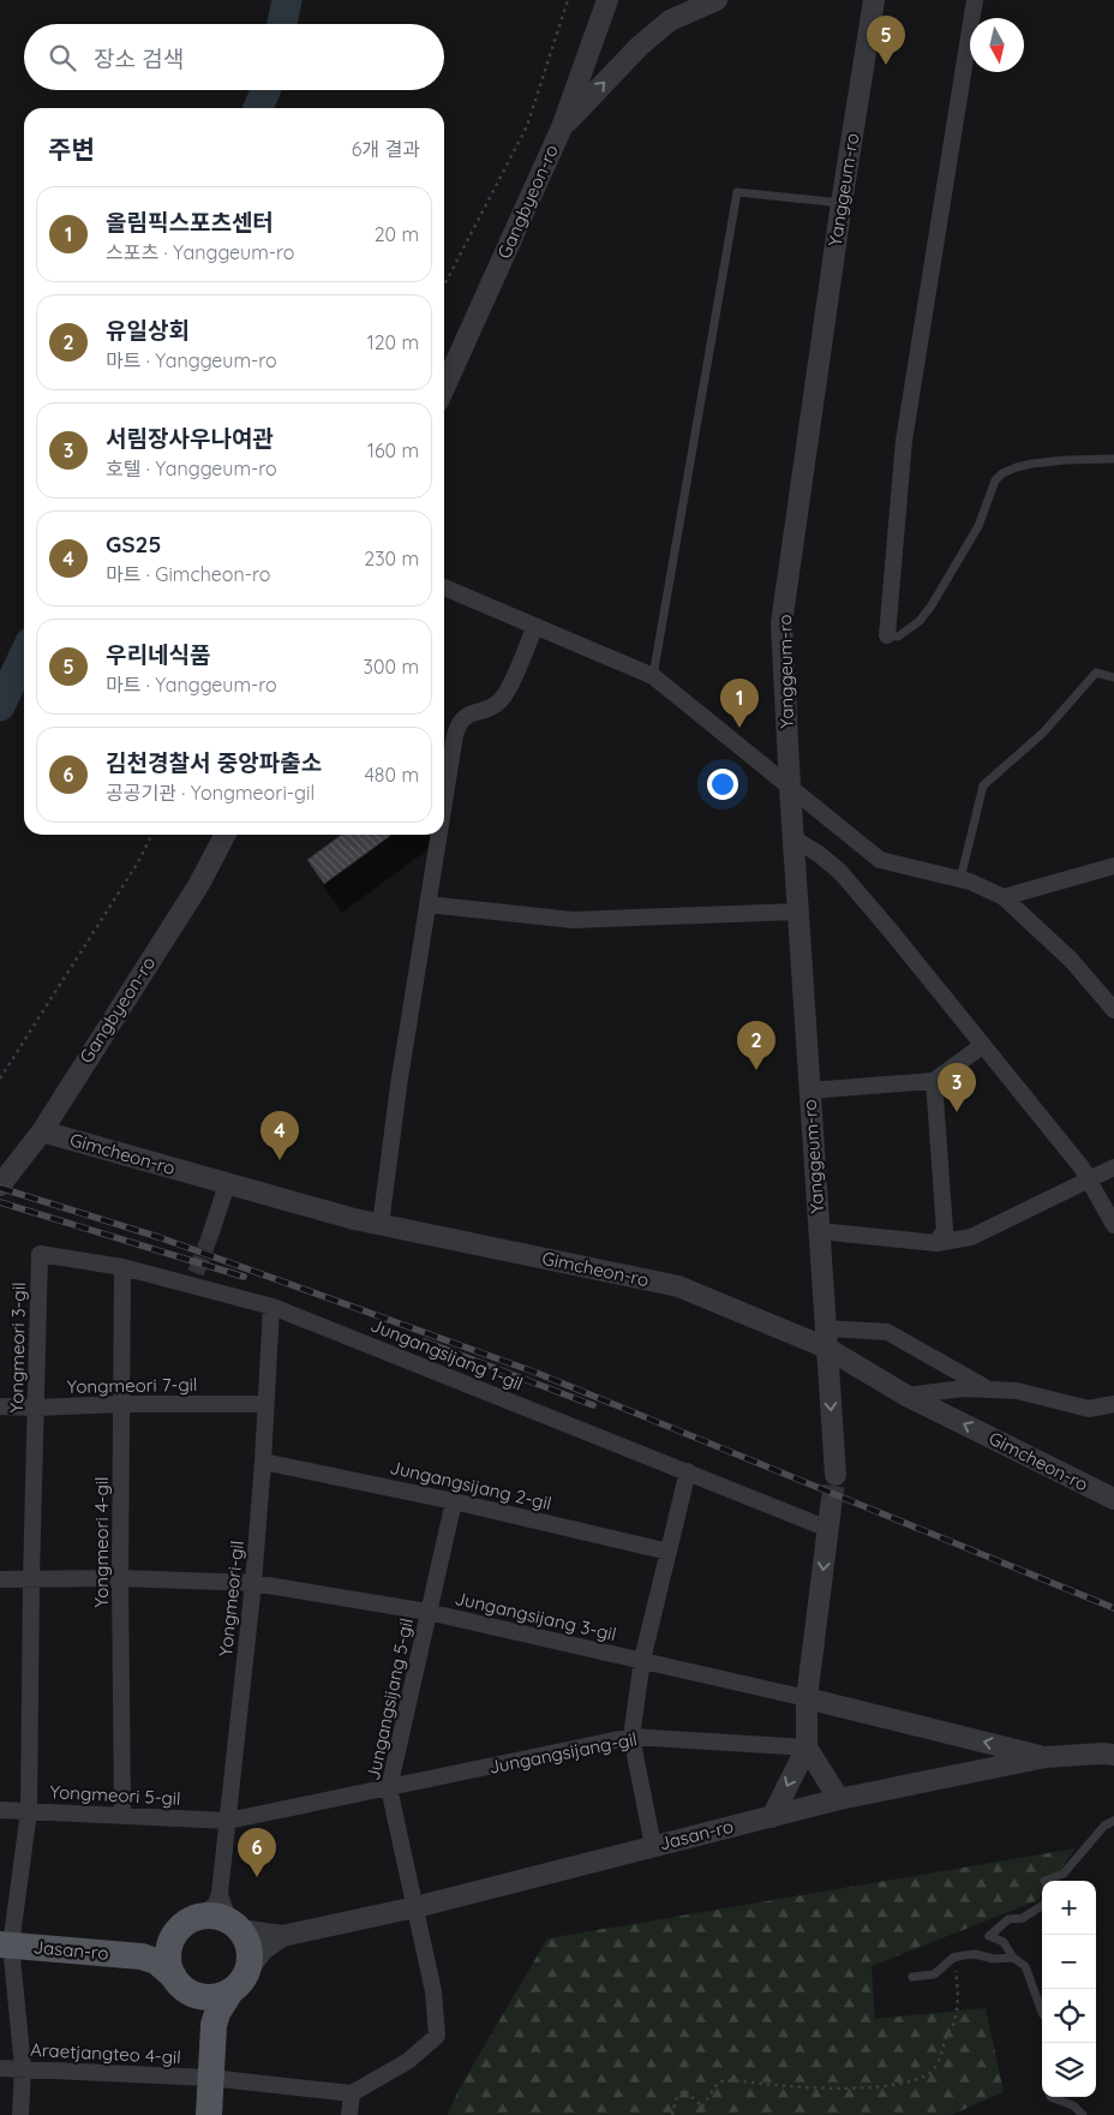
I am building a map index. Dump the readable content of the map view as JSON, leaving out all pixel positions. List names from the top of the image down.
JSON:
{
  "streets": {
    "main road": ["Jasan-ro"],
    "street": [
      "Yanggeum-ro",
      "Gangbyeon-ro",
      "Gimcheon-ro",
      "Yongmeori 3-gil",
      "Jungangsijang 1-gil",
      "Yongmeori 7-gil",
      "Jungangsijang 2-gil",
      "Yongmeori 4-gil",
      "Yongmeori-gil",
      "Jungangsijang 3-gil",
      "Jungangsijang 5-gil",
      "Jungangsijang-gil",
      "Yongmeori 5-gil",
      "Araetjangteo 4-gil"
    ]
  },
  "crossings": [
    ["Yanggeum-ro", "Gimcheon-ro"],
    ["Gangbyeon-ro", "Gimcheon-ro"],
    ["Yongmeori 3-gil", "Jungangsijang 1-gil"],
    ["Yongmeori 3-gil", "Yongmeori 7-gil"],
    ["Yongmeori 3-gil", "Jungangsijang 3-gil"],
    ["Yongmeori 3-gil", "Yongmeori 5-gil"],
    ["Yongmeori 3-gil", "Jasan-ro"],
    ["Yongmeori 3-gil", "Araetjangteo 4-gil"],
    ["Jungangsijang 1-gil", "Yongmeori 4-gil"],
    ["Jungangsijang 1-gil", "Yongmeori-gil"],
    ["Yongmeori 7-gil", "Yongmeori 4-gil"],
    ["Yongmeori 7-gil", "Yongmeori-gil"],
    ["Jungangsijang 2-gil", "Yongmeori-gil"],
    ["Jungangsijang 2-gil", "Jungangsijang 5-gil"],
    ["Yongmeori 4-gil", "Jungangsijang 3-gil"],
    ["Yongmeori 4-gil", "Yongmeori 5-gil"],
    ["Yongmeori-gil", "Jungangsijang 3-gil"],
    ["Yongmeori-gil", "Jungangsijang-gil"],
    ["Yongmeori-gil", "Yongmeori 5-gil"],
    ["Jungangsijang 3-gil", "Jungangsijang 5-gil"],
    ["Jungangsijang 5-gil", "Jungangsijang-gil"],
    ["Jungangsijang 5-gil", "Jasan-ro"],
    ["Jungangsijang 5-gil", "Araetjangteo 4-gil"],
    ["Jungangsijang-gil", "Yongmeori 5-gil"]
  ],
  "north": "bottom",
  "page": {
    "pins": [
      "5",
      "1",
      "2",
      "3",
      "4",
      "6"
    ],
    "search": "장소 검색",
    "heading": ["주변", "6개 결과"],
    "list": [
      {
        "mark": "1",
        "name": "올림픽스포츠센터",
        "note": "스포츠 · Yanggeum-ro",
        "value": "20 m"
      },
      {
        "mark": "2",
        "name": "유일상회",
        "note": "마트 · Yanggeum-ro",
        "value": "120 m"
      },
      {
        "mark": "3",
        "name": "서림장사우나여관",
        "note": "호텔 · Yanggeum-ro",
        "value": "160 m"
      },
      {
        "mark": "4",
        "name": "GS25",
        "note": "마트 · Gimcheon-ro",
        "value": "230 m"
      },
      {
        "mark": "5",
        "name": "우리네식품",
        "note": "마트 · Yanggeum-ro",
        "value": "300 m"
      },
      {
        "mark": "6",
        "name": "김천경찰서 중앙파출소",
        "note": "공공기관 · Yongmeori-gil",
        "value": "480 m"
      }
    ],
    "map_buttons": ["+", "−"]
  }
}
